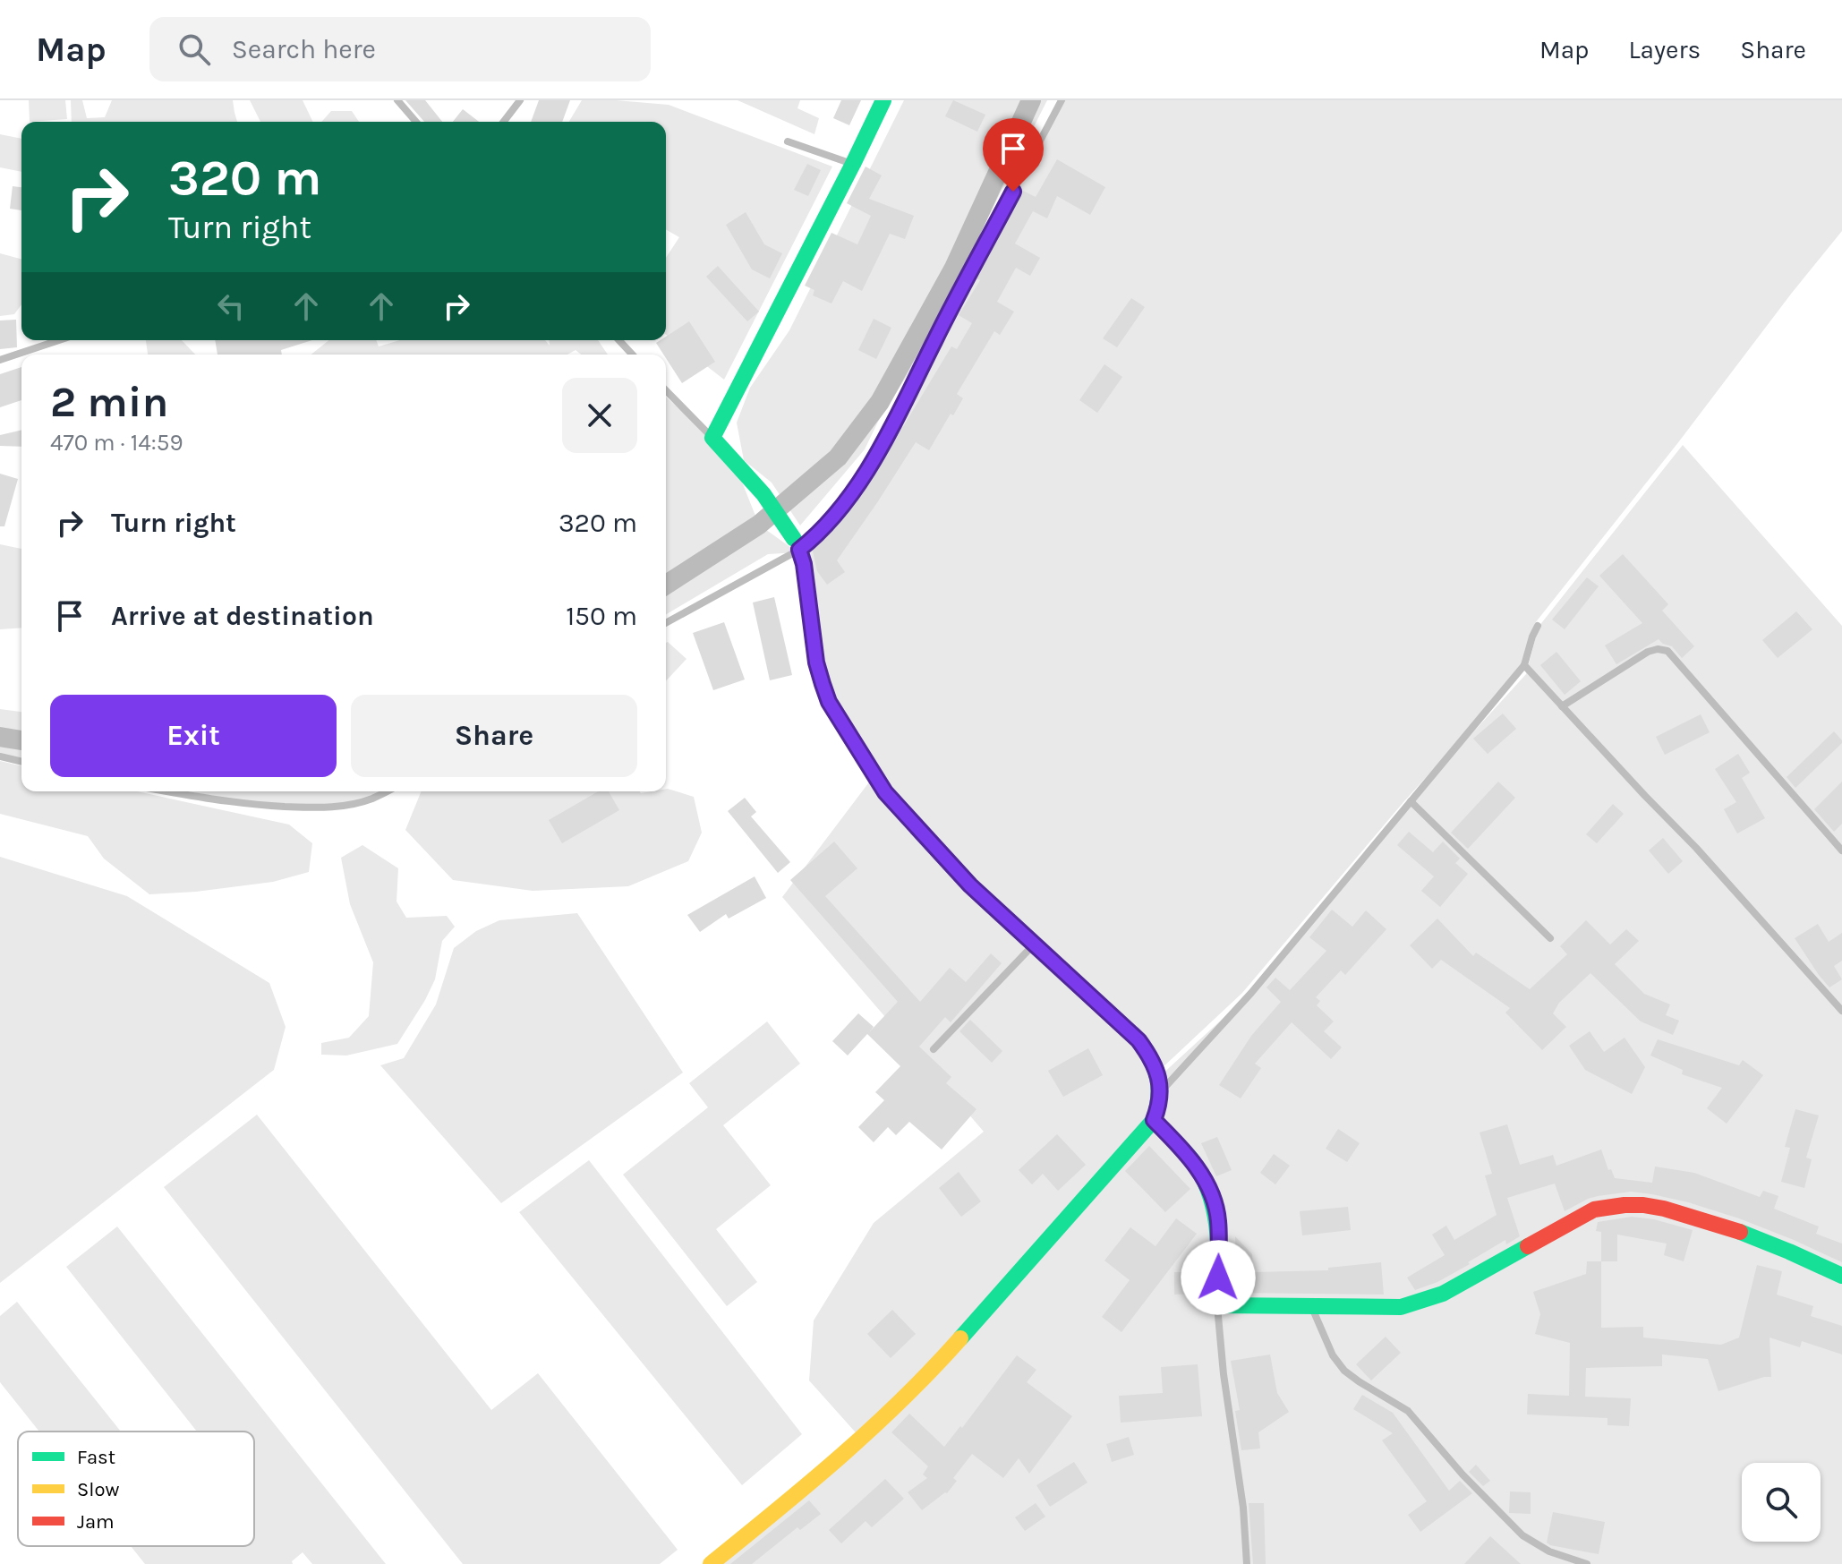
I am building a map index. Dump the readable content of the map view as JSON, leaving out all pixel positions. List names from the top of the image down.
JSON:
{
  "legend": ["Fast", "Slow", "Jam"],
  "page": {
    "header": "Map",
    "search": "Search here",
    "nav": ["Map", "Layers", "Share"],
    "turn": ["320 m", "Turn right"],
    "heading": ["2 min", "470 m · 14:59"],
    "list": [
      {
        "name": "Turn right",
        "value": "320 m"
      },
      {
        "name": "Arrive at destination",
        "value": "150 m"
      }
    ],
    "buttons": ["Exit", "Share"]
  }
}
